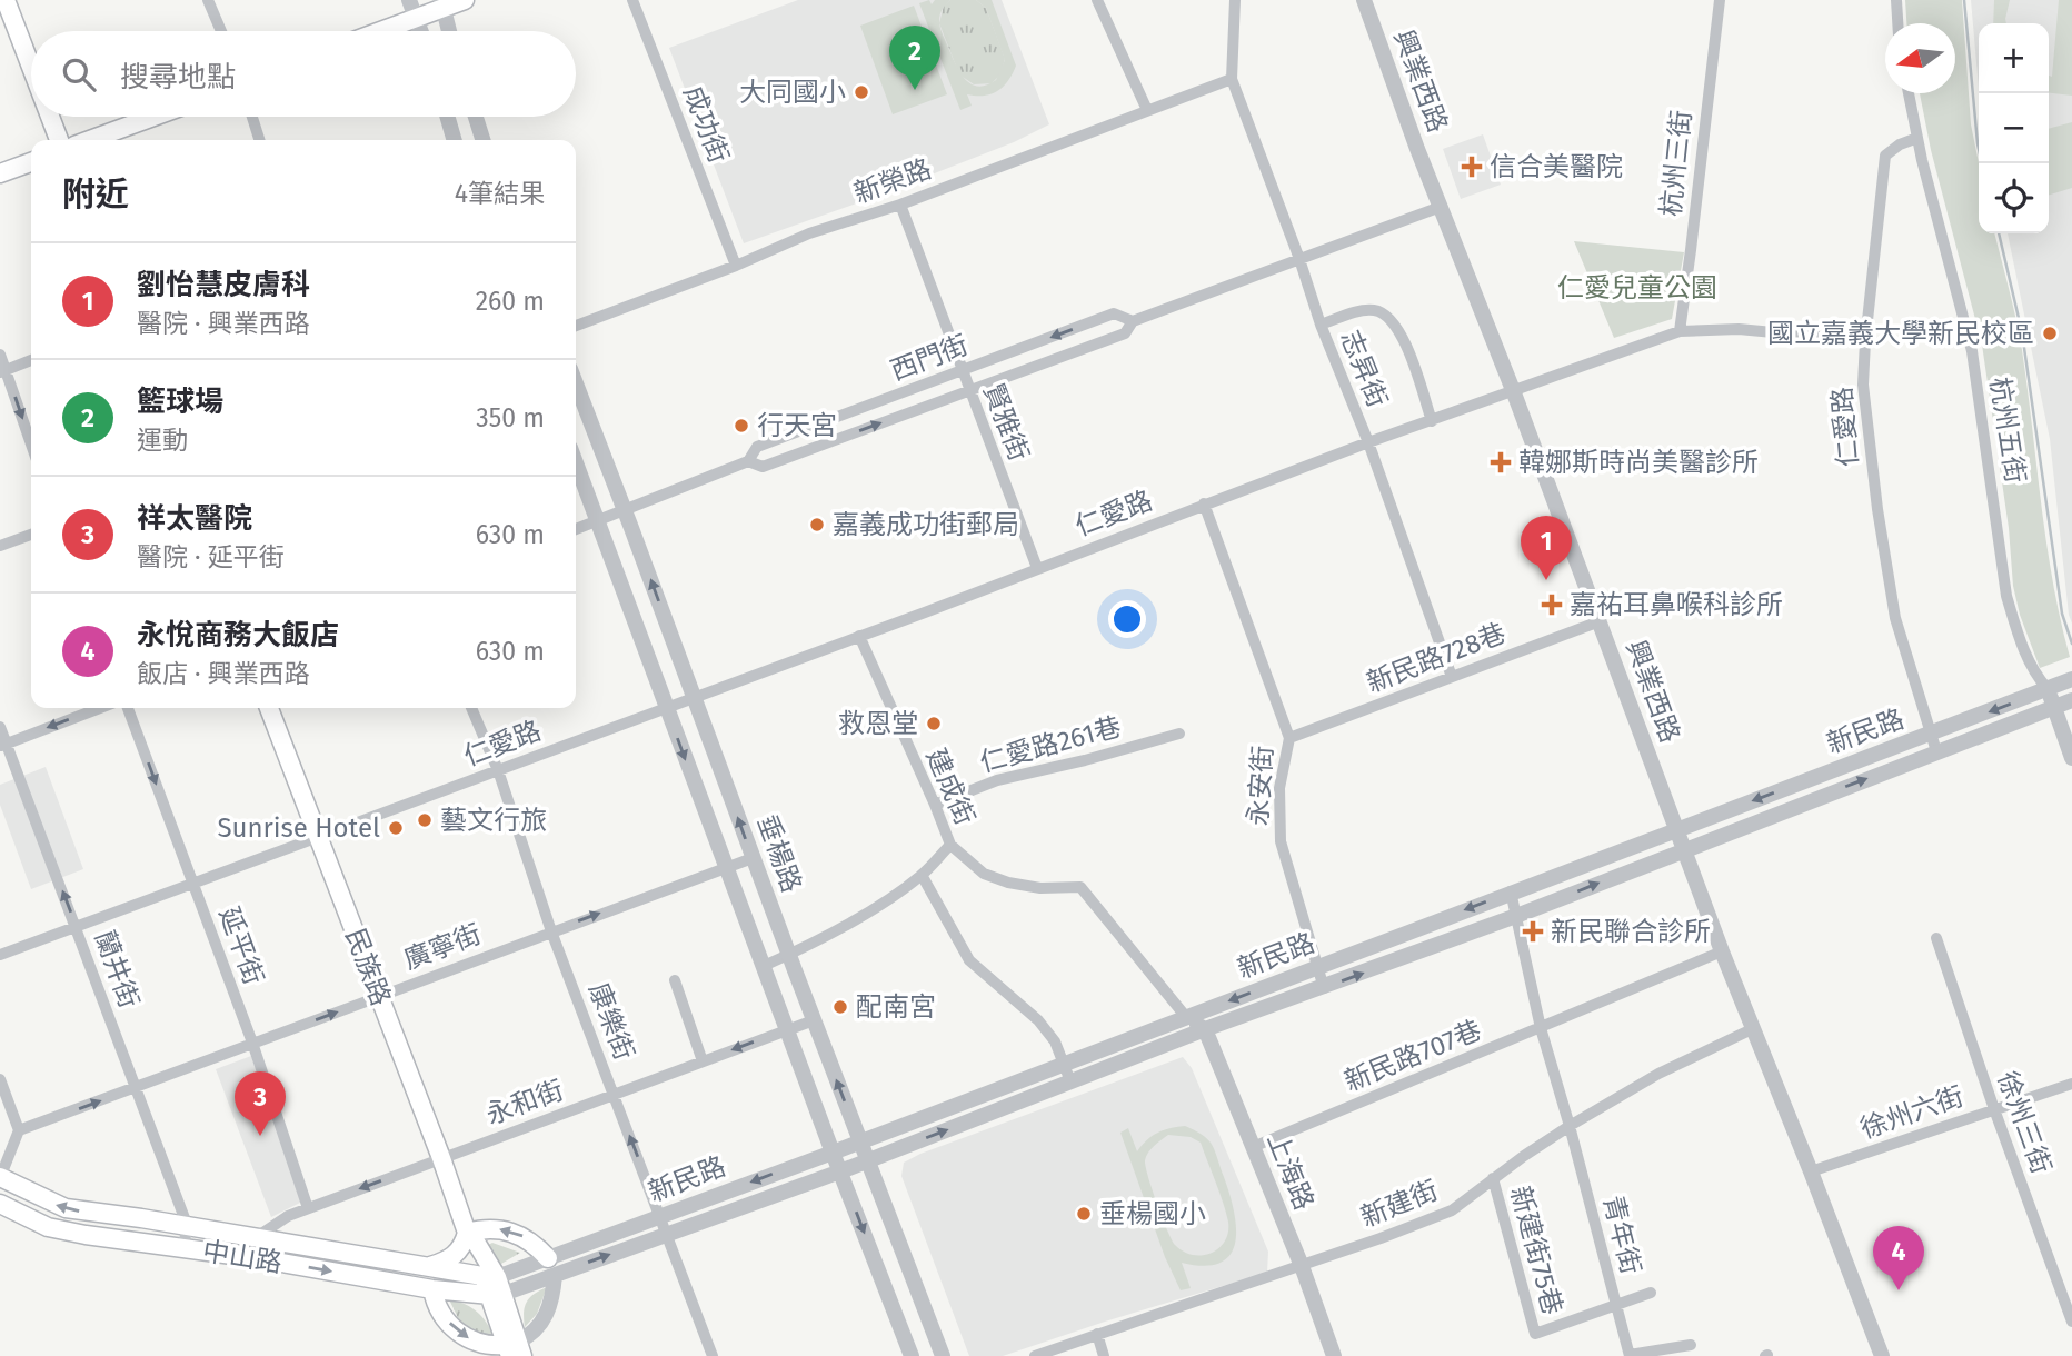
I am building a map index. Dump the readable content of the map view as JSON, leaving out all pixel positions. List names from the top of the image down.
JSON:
{
  "streets": {
    "main road": ["民族路", "中山路"],
    "street": [
      "興業西路",
      "成功街",
      "杭州三街",
      "新榮路",
      "西門街",
      "志昇街",
      "賢雅街",
      "仁愛路",
      "杭州五街",
      "新民路728巷",
      "新民路",
      "仁愛路261巷",
      "永安街",
      "建成街",
      "垂楊路",
      "延平街",
      "廣寧街",
      "蘭井街",
      "康樂街",
      "新民路707巷",
      "永和街",
      "徐州六街",
      "徐州三街",
      "上海路",
      "新建街",
      "青年街",
      "新建街75巷"
    ]
  },
  "crossings": [
    ["興業西路", "西門街"],
    ["興業西路", "仁愛路"],
    ["興業西路", "新民路728巷"],
    ["興業西路", "新民路"],
    ["興業西路", "新民路707巷"],
    ["興業西路", "徐州六街"],
    ["興業西路", "新建街"],
    ["成功街", "新榮路"],
    ["杭州三街", "仁愛路"],
    ["新榮路", "志昇街"],
    ["新榮路", "賢雅街"],
    ["西門街", "志昇街"],
    ["西門街", "賢雅街"],
    ["西門街", "垂楊路"],
    ["志昇街", "仁愛路"],
    ["志昇街", "新民路728巷"],
    ["賢雅街", "仁愛路"],
    ["仁愛路", "新民路"],
    ["仁愛路", "永安街"],
    ["仁愛路", "建成街"],
    ["仁愛路", "垂楊路"],
    ["仁愛路", "延平街"],
    ["仁愛路", "民族路"],
    ["仁愛路", "蘭井街"],
    ["仁愛路", "康樂街"],
    ["杭州五街", "新民路"],
    ["新民路728巷", "永安街"],
    ["新民路", "永安街"],
    ["新民路", "建成街"],
    ["新民路", "垂楊路"],
    ["新民路", "民族路"],
    ["新民路", "康樂街"],
    ["新民路", "上海路"],
    ["新民路", "中山路"],
    ["仁愛路261巷", "建成街"],
    ["垂楊路", "廣寧街"],
    ["垂楊路", "永和街"],
    ["延平街", "廣寧街"],
    ["延平街", "永和街"],
    ["廣寧街", "民族路"],
    ["廣寧街", "蘭井街"],
    ["廣寧街", "康樂街"],
    ["民族路", "永和街"],
    ["民族路", "中山路"],
    ["蘭井街", "中山路"],
    ["康樂街", "永和街"],
    ["新民路707巷", "上海路"],
    ["永和街", "中山路"],
    ["徐州六街", "徐州三街"],
    ["上海路", "新建街"],
    ["新建街", "青年街"],
    ["新建街", "新建街75巷"],
    ["青年街", "新建街75巷"]
  ],
  "one_way": [
    "延平街",
    "廣寧街",
    "蘭井街",
    "永和街"
  ],
  "parks": ["仁愛兒童公園"],
  "places": {
    "other": [
      "大同國小",
      "國立嘉義大學新民校區",
      "行天宮",
      "嘉義成功街郵局",
      "救恩堂",
      "藝文行旅",
      "Sunrise Hotel",
      "配南宮",
      "垂楊國小"
    ],
    "health": [
      "信合美醫院",
      "韓娜斯時尚美醫診所",
      "嘉祐耳鼻喉科診所",
      "新民聯合診所"
    ]
  },
  "north": "left",
  "page": {
    "map_buttons": ["+", "−"],
    "pins": [
      "2",
      "1",
      "3",
      "4"
    ],
    "search": "搜尋地點",
    "heading": ["附近", "4筆結果"],
    "list": [
      {
        "mark": "1",
        "name": "劉怡慧皮膚科",
        "note": "醫院 · 興業西路",
        "value": "260 m"
      },
      {
        "mark": "2",
        "name": "籃球場",
        "note": "運動",
        "value": "350 m"
      },
      {
        "mark": "3",
        "name": "祥太醫院",
        "note": "醫院 · 延平街",
        "value": "630 m"
      },
      {
        "mark": "4",
        "name": "永悅商務大飯店",
        "note": "飯店 · 興業西路",
        "value": "630 m"
      }
    ]
  }
}
